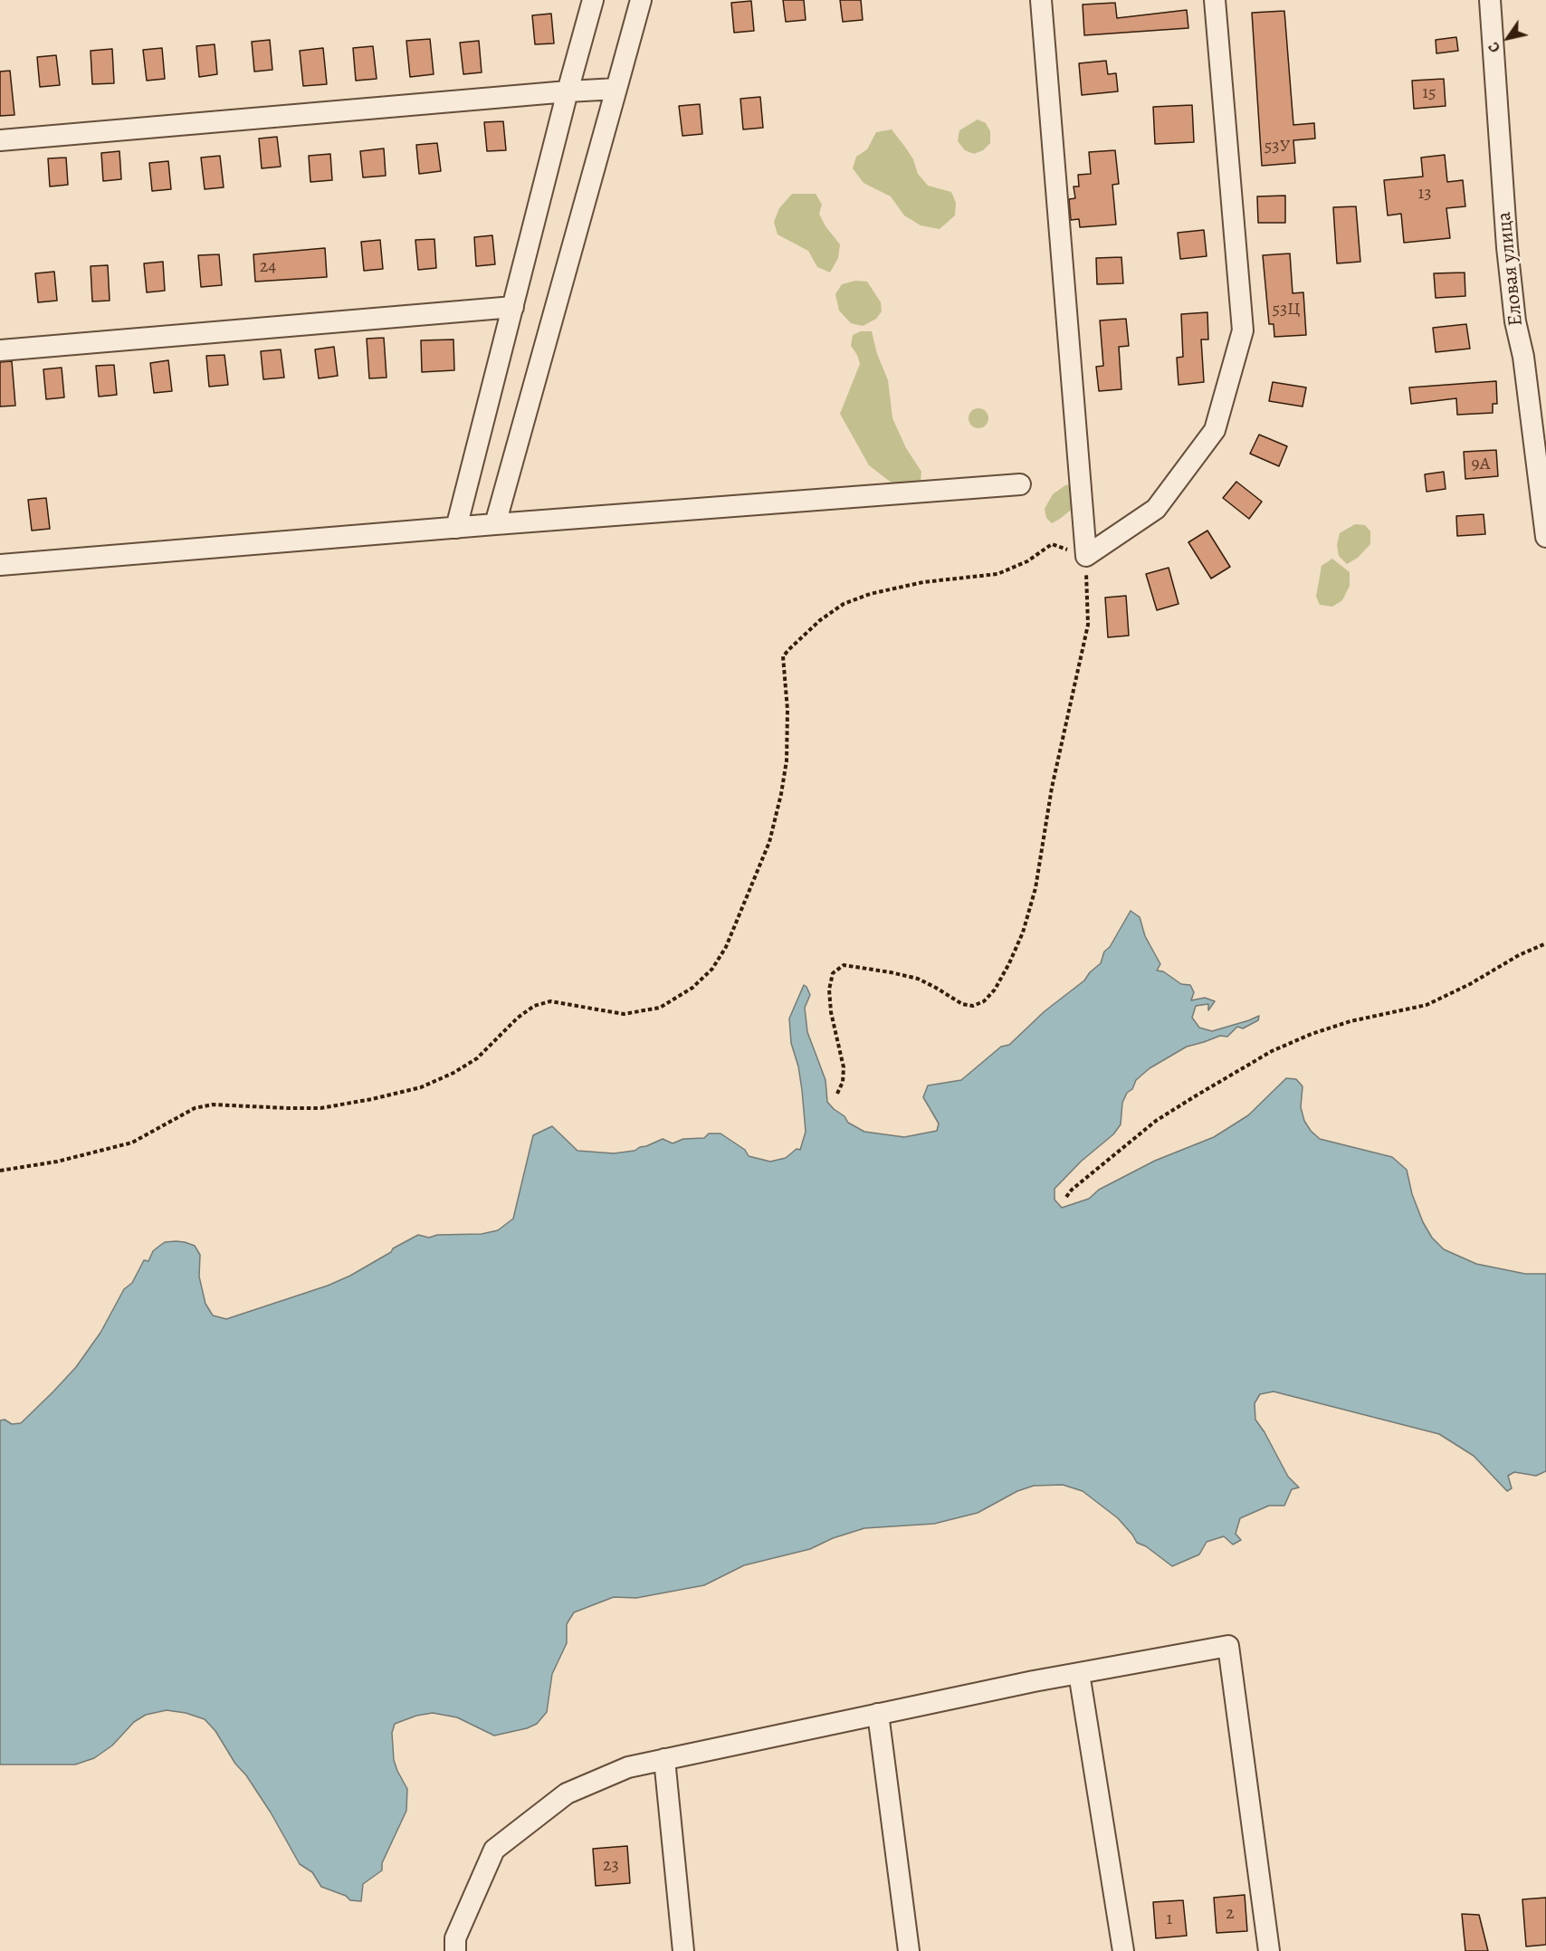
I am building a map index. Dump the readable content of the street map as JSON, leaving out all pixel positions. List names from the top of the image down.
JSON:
{
  "streets": {
    "street": ["Еловая улица"]
  },
  "house_numbers": [
    "15",
    "53У",
    "13",
    "24",
    "53Ц",
    "9А",
    "23",
    "2",
    "1"
  ],
  "north": "bottom left"
}
